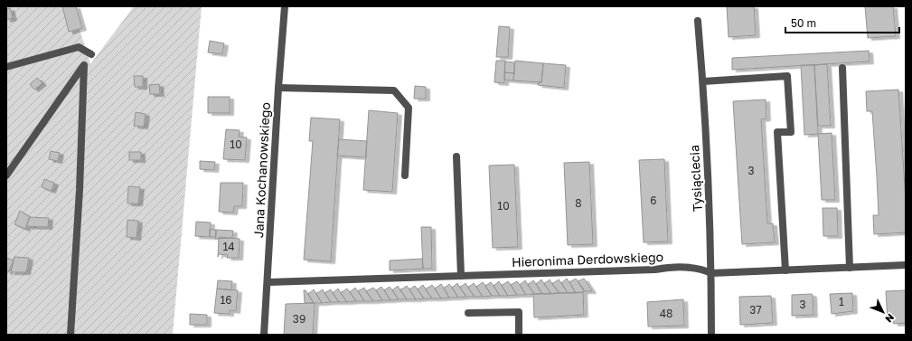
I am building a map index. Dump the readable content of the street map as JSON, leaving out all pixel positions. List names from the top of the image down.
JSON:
{
  "streets": {
    "street": ["Jana Kochanowskiego", "Tysiąclecia", "Hieronima Derdowskiego"]
  },
  "crossings": [
    ["Jana Kochanowskiego", "Hieronima Derdowskiego"],
    ["Tysiąclecia", "Hieronima Derdowskiego"]
  ],
  "house_numbers": [
    "10",
    "3",
    "6",
    "8",
    "10",
    "14",
    "16",
    "1",
    "3",
    "37",
    "48",
    "39"
  ],
  "scale_bar": "50 m",
  "north": "bottom right"
}
